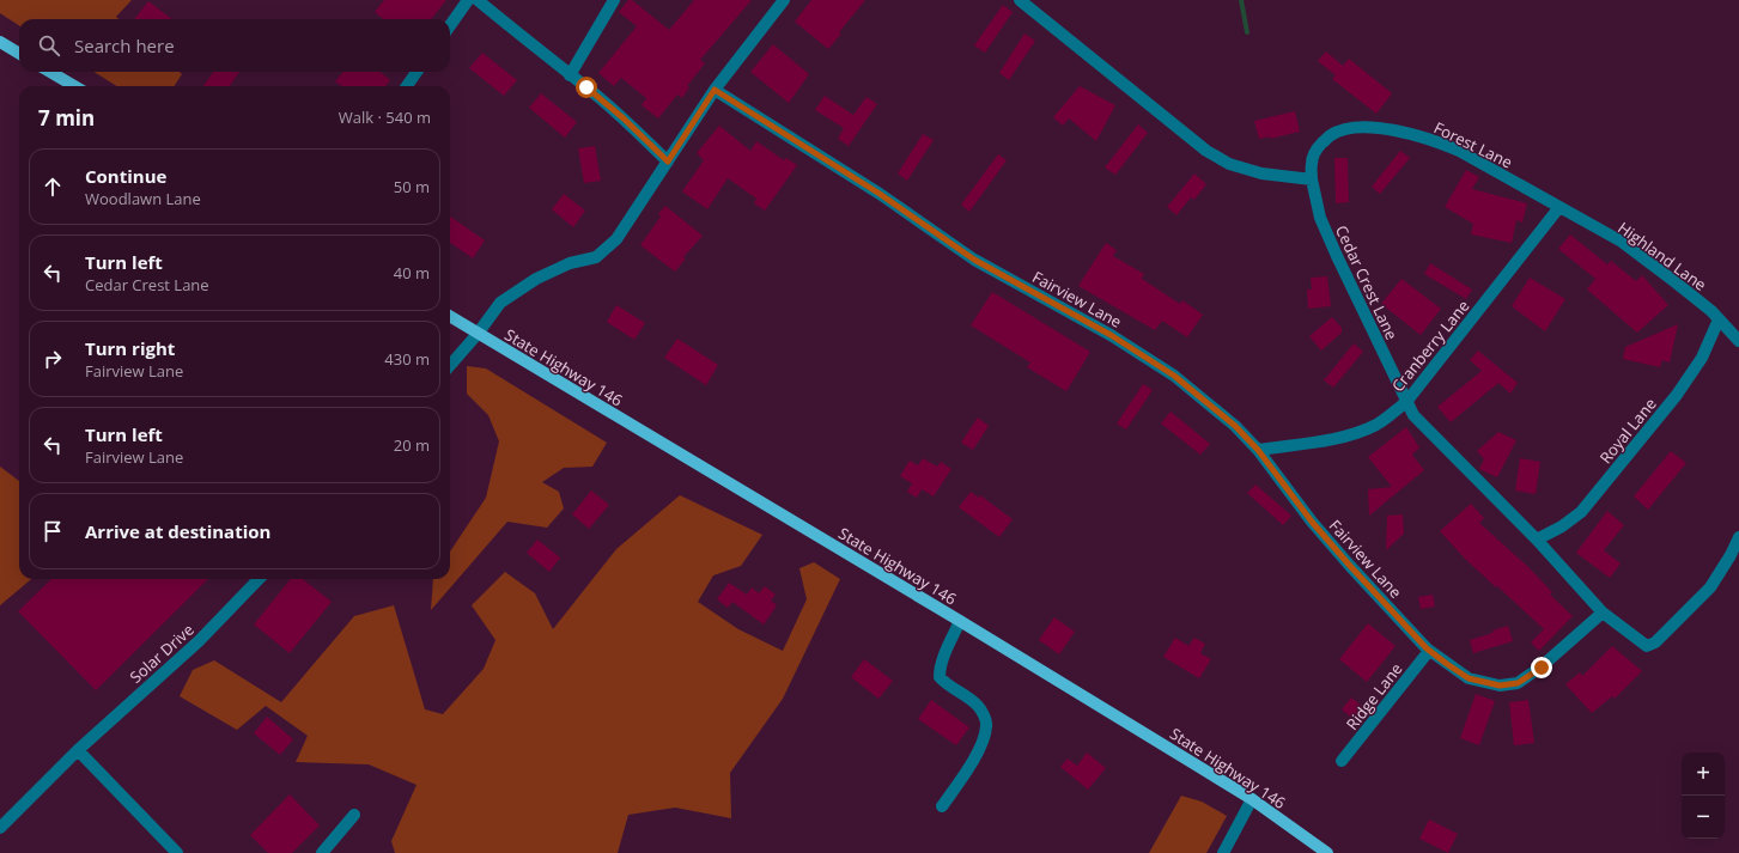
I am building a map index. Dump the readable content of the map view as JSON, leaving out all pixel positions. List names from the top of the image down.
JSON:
{
  "streets": {
    "main road": ["State Highway 146"],
    "street": [
      "Forest Lane",
      "Highland Lane",
      "Cedar Crest Lane",
      "Fairview Lane",
      "Cranberry Lane",
      "Royal Lane",
      "Solar Drive",
      "Ridge Lane"
    ]
  },
  "crossings": [
    ["Forest Lane", "Highland Lane"],
    ["Forest Lane", "Cedar Crest Lane"],
    ["Forest Lane", "Cranberry Lane"],
    ["Highland Lane", "Cranberry Lane"],
    ["Highland Lane", "Royal Lane"],
    ["Cedar Crest Lane", "Fairview Lane"],
    ["Cedar Crest Lane", "Cranberry Lane"],
    ["Cedar Crest Lane", "Royal Lane"],
    ["Fairview Lane", "Cranberry Lane"],
    ["Fairview Lane", "Ridge Lane"]
  ],
  "page": {
    "search": "Search here",
    "heading": ["7 min", "Walk · 540 m"],
    "list": [
      ["Continue", "Woodlawn Lane", "50 m"],
      ["Turn left", "Cedar Crest Lane", "40 m"],
      ["Turn right", "Fairview Lane", "430 m"],
      ["Turn left", "Fairview Lane", "20 m"],
      "Arrive at destination"
    ],
    "map_buttons": ["+", "−"]
  }
}
